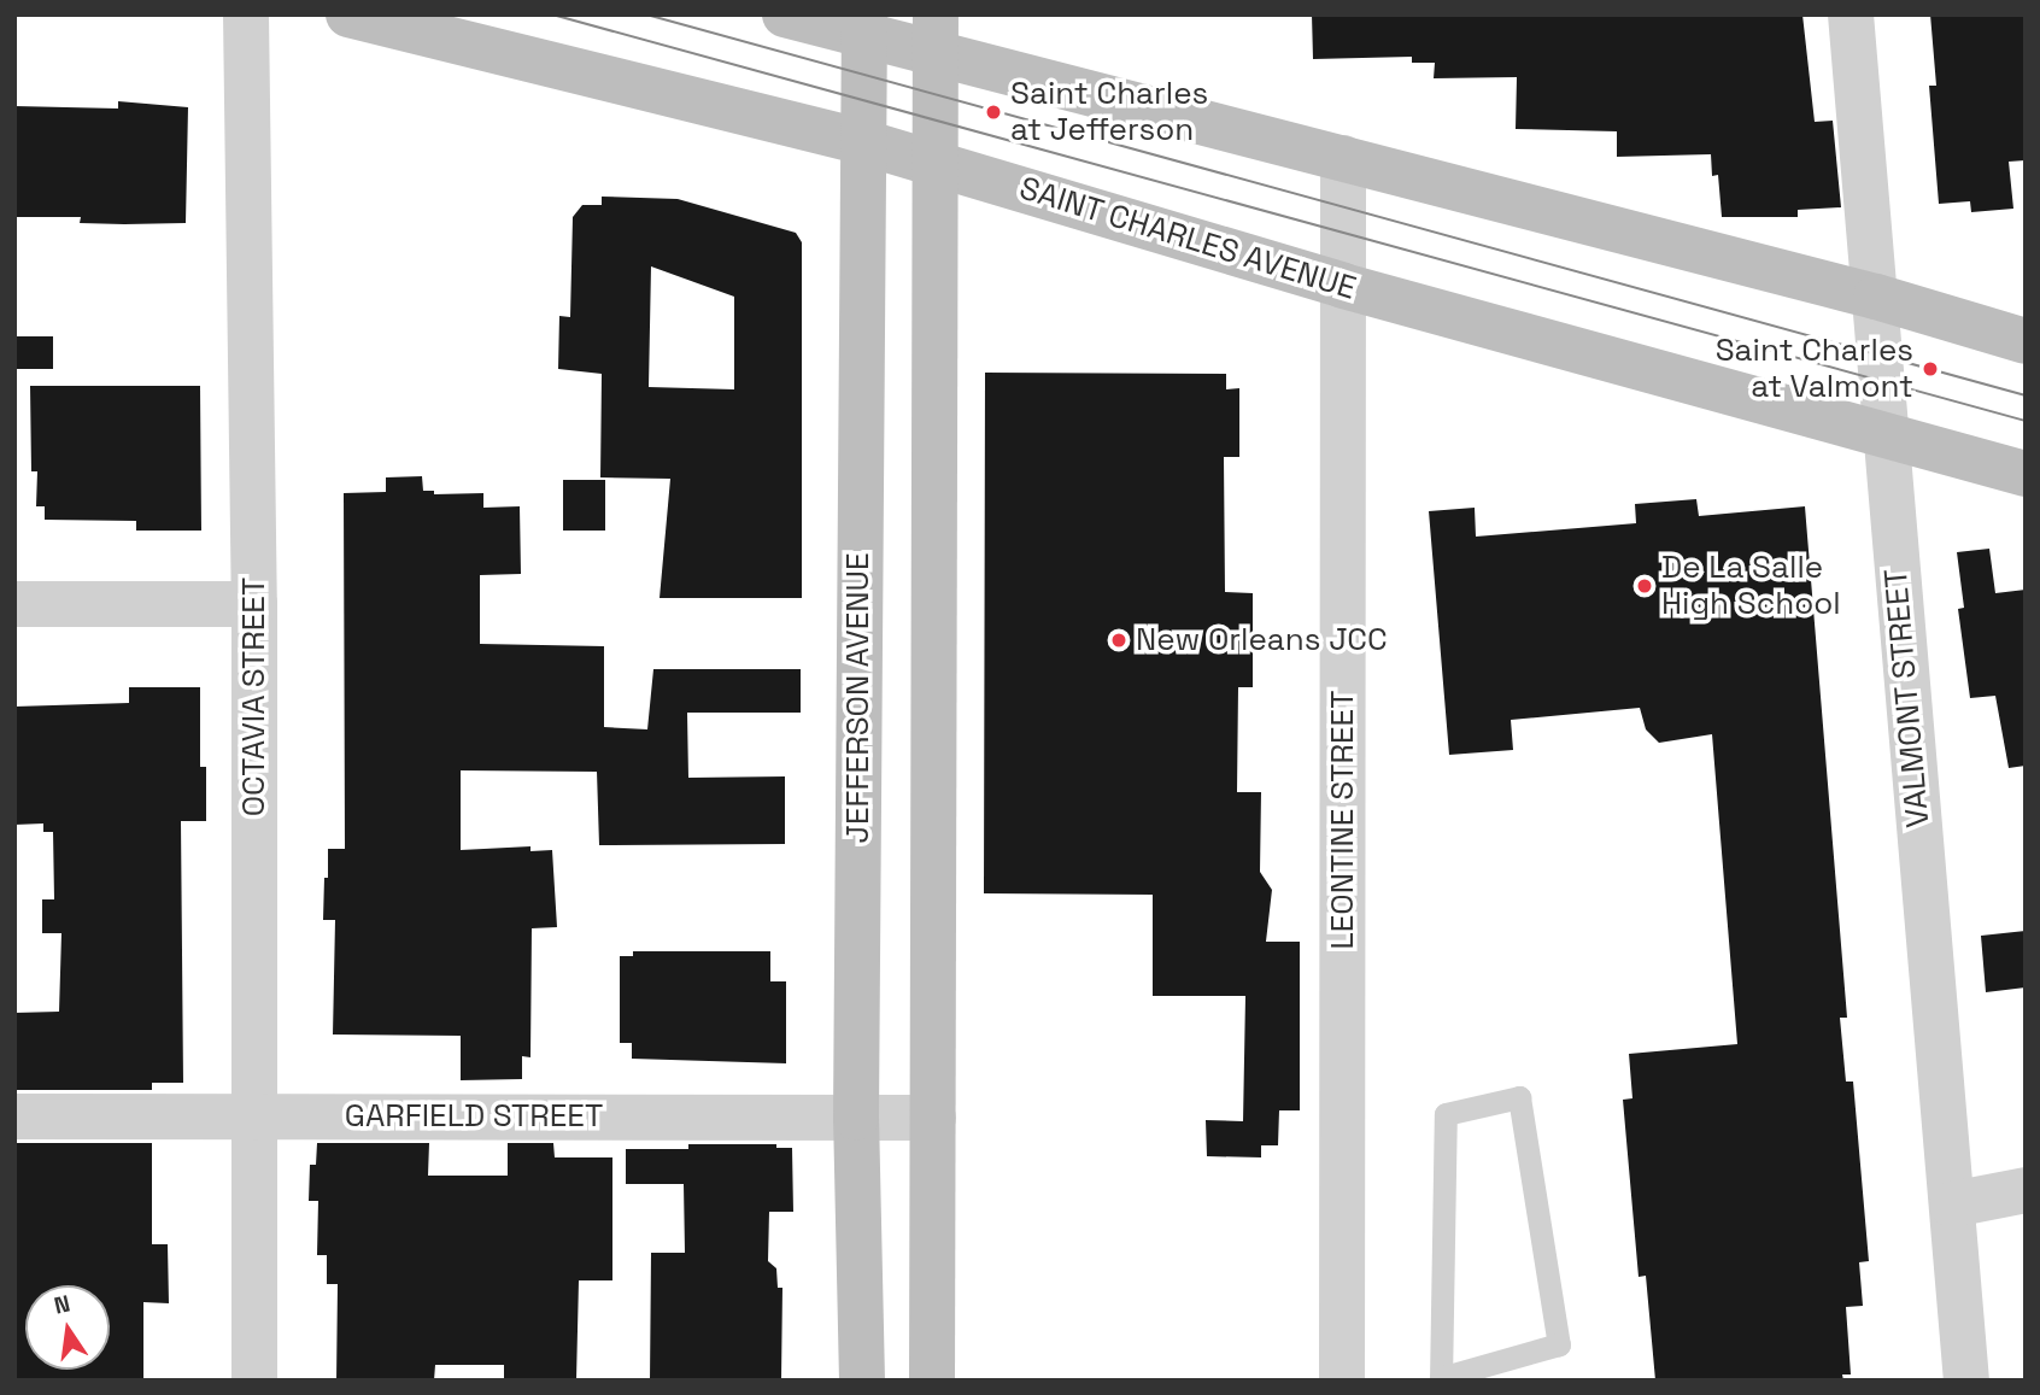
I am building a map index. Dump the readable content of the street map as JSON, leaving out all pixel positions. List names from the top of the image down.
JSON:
{
  "streets": {
    "main road": ["SAINT CHARLES AVENUE", "JEFFERSON AVENUE"],
    "street": [
      "OCTAVIA STREET",
      "VALMONT STREET",
      "LEONTINE STREET",
      "GARFIELD STREET"
    ]
  },
  "crossings": [
    ["SAINT CHARLES AVENUE", "JEFFERSON AVENUE"],
    ["SAINT CHARLES AVENUE", "VALMONT STREET"],
    ["SAINT CHARLES AVENUE", "LEONTINE STREET"],
    ["OCTAVIA STREET", "GARFIELD STREET"],
    ["JEFFERSON AVENUE", "GARFIELD STREET"]
  ],
  "places": [
    "Saint Charles at Jefferson",
    "Saint Charles at Valmont",
    "De La Salle High School",
    "New Orleans JCC"
  ],
  "north": "top"
}
